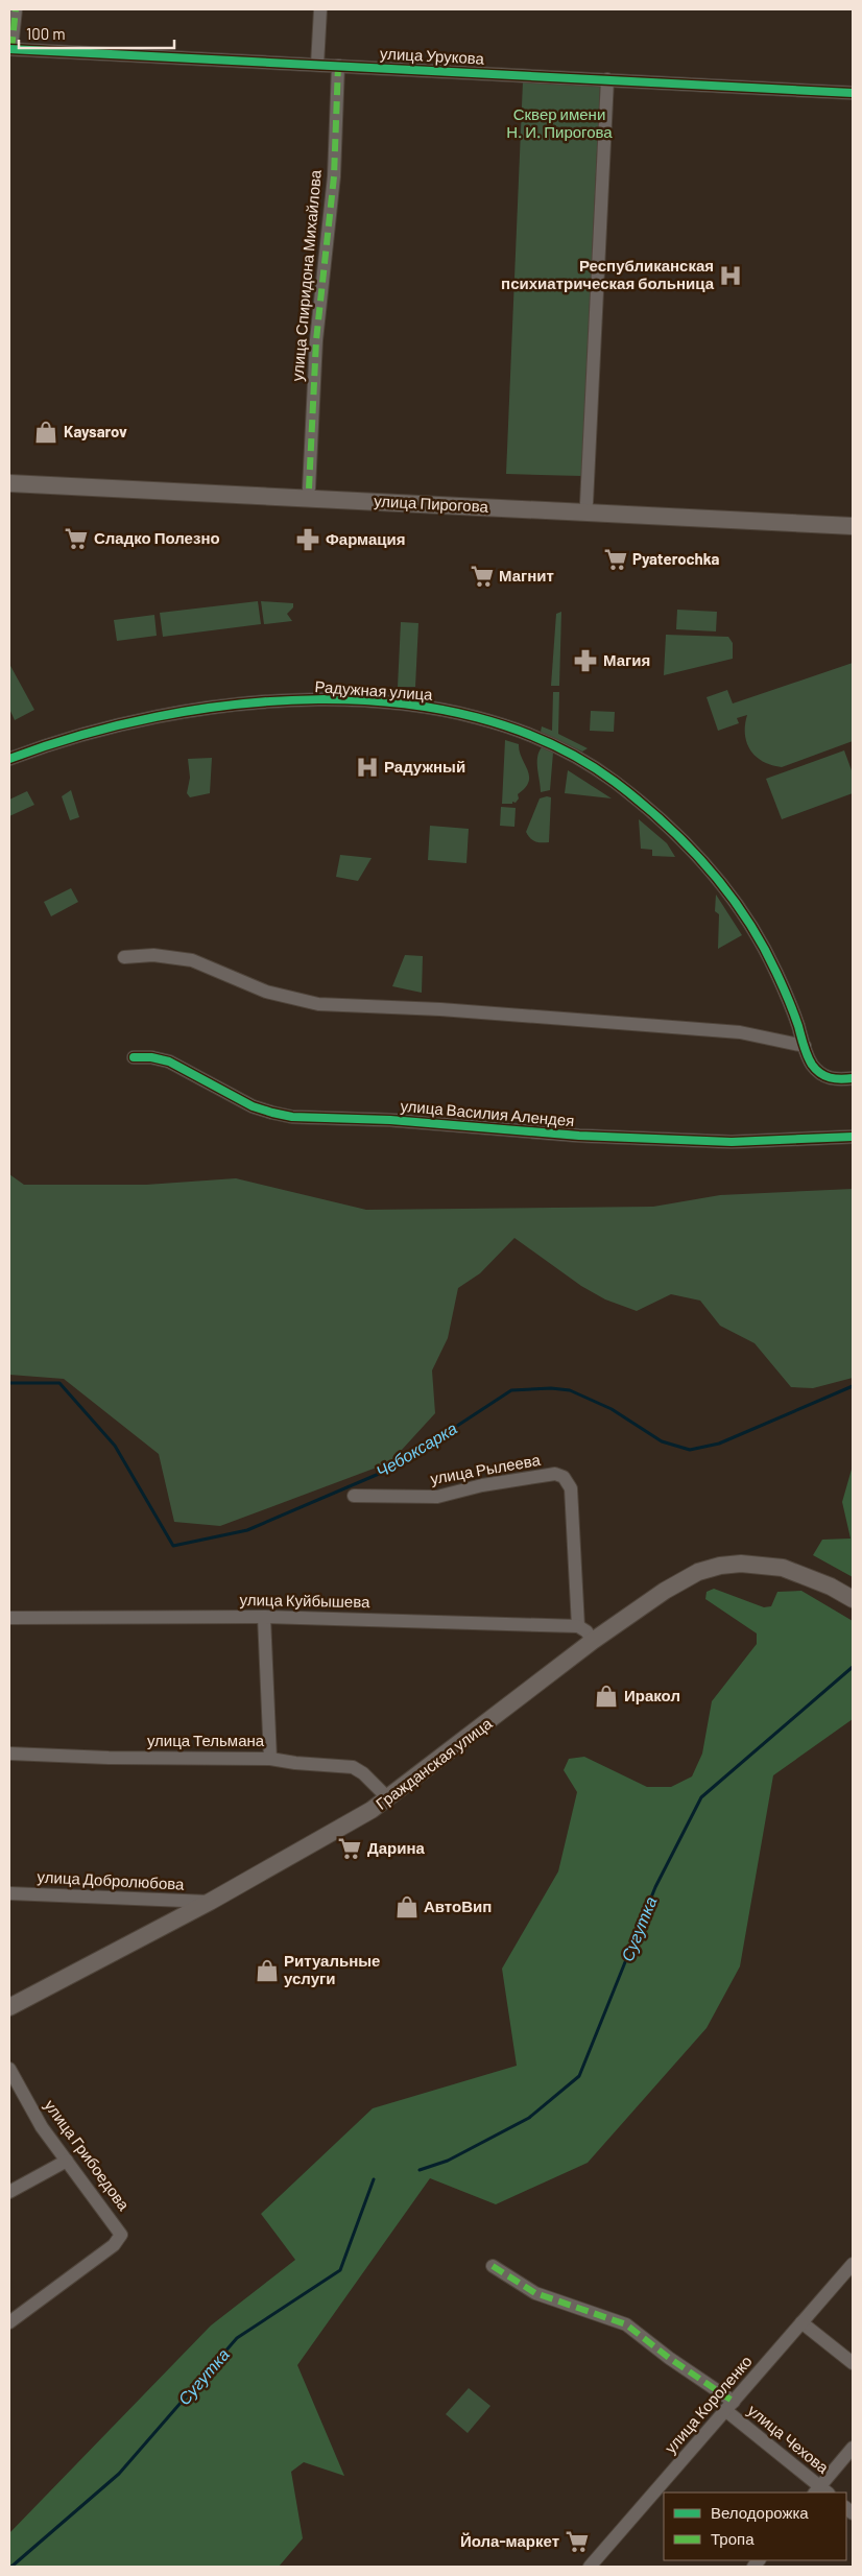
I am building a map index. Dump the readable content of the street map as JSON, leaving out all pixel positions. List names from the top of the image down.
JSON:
{
  "streets": {
    "main road": ["улица Пирогова", "Гражданская улица"],
    "street": [
      "улица Урукова",
      "улица Спиридона Михайлова",
      "Радужная улица",
      "улица Василия Алендея",
      "улица Рылеева",
      "улица Куйбышева",
      "улица Тельмана",
      "улица Добролюбова",
      "улица Грибоедова",
      "улица Короленко",
      "улица Чехова"
    ]
  },
  "crossings": [
    ["улица Урукова", "улица Спиридона Михайлова"],
    ["улица Спиридона Михайлова", "улица Пирогова"],
    ["улица Рылеева", "улица Куйбышева"],
    ["улица Тельмана", "Гражданская улица"],
    ["Гражданская улица", "улица Добролюбова"],
    ["улица Короленко", "улица Чехова"]
  ],
  "water": ["Чебоксарка", "Сугутка"],
  "parks": ["Сквер имени Н. И. Пирогова"],
  "places": {
    "hospital": ["Республиканская психиатрическая больница", "Радужный"],
    "shop": [
      "Kaysarov",
      "Иракол",
      "АвтоВип",
      "Ритуальные услуги"
    ],
    "supermarket": [
      "Сладко Полезно",
      "Pyaterochka",
      "Магнит",
      "Дарина",
      "Йола-маркет"
    ],
    "pharmacy": ["Фармация", "Магия"]
  },
  "legend": ["Велодорожка", "Тропа"],
  "scale_bar": "100 m"
}
